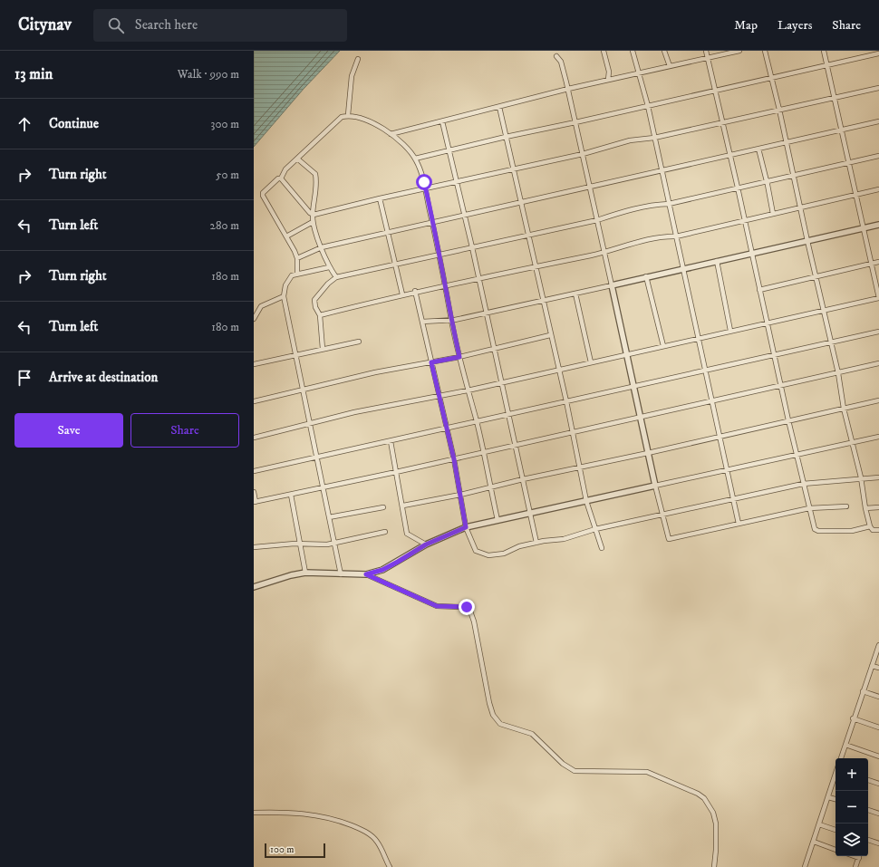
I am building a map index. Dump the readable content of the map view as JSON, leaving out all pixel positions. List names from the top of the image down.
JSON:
{
  "scale_bar": "100 m",
  "page": {
    "header": "Citynav",
    "search": "Search here",
    "nav": ["Map", "Layers", "Share"],
    "heading": ["13 min", "Walk · 990 m"],
    "list": [
      ["Continue", "300 m"],
      ["Turn right", "50 m"],
      ["Turn left", "280 m"],
      ["Turn right", "180 m"],
      ["Turn left", "180 m"],
      "Arrive at destination"
    ],
    "buttons": ["Save", "Share"],
    "map_buttons": ["+", "−"],
    "scale": "100 m"
  }
}
